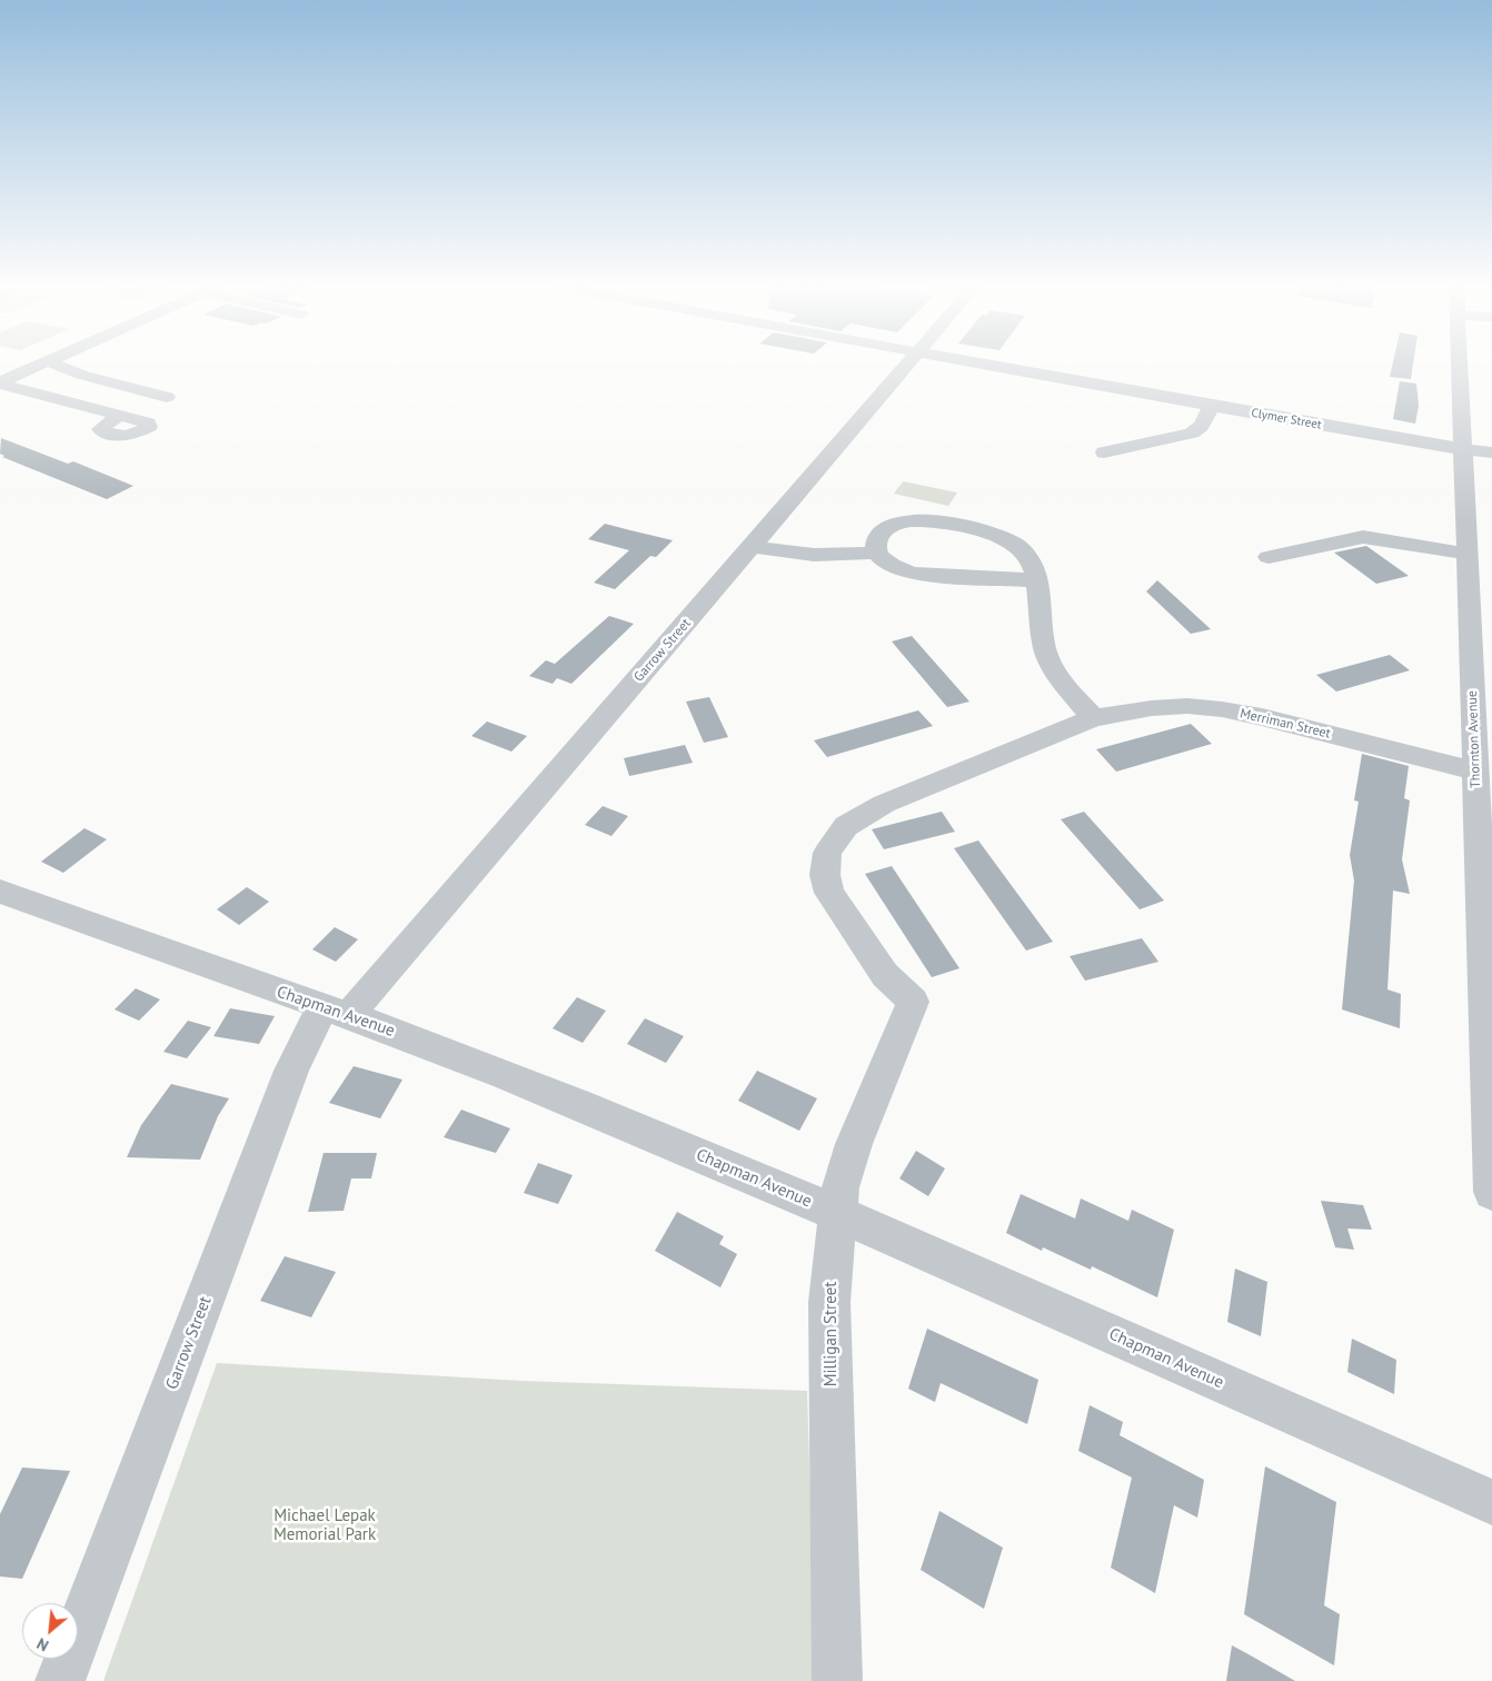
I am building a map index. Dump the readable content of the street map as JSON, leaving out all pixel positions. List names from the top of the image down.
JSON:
{
  "streets": {
    "street": [
      "Clymer Street",
      "Garrow Street",
      "Merriman Street",
      "Thornton Avenue",
      "Chapman Avenue",
      "Milligan Street"
    ]
  },
  "crossings": [
    ["Clymer Street", "Thornton Avenue"],
    ["Garrow Street", "Chapman Avenue"],
    ["Merriman Street", "Thornton Avenue"],
    ["Merriman Street", "Milligan Street"],
    ["Chapman Avenue", "Milligan Street"]
  ],
  "parks": ["Michael Lepak Memorial Park"],
  "north": "bottom left"
}
